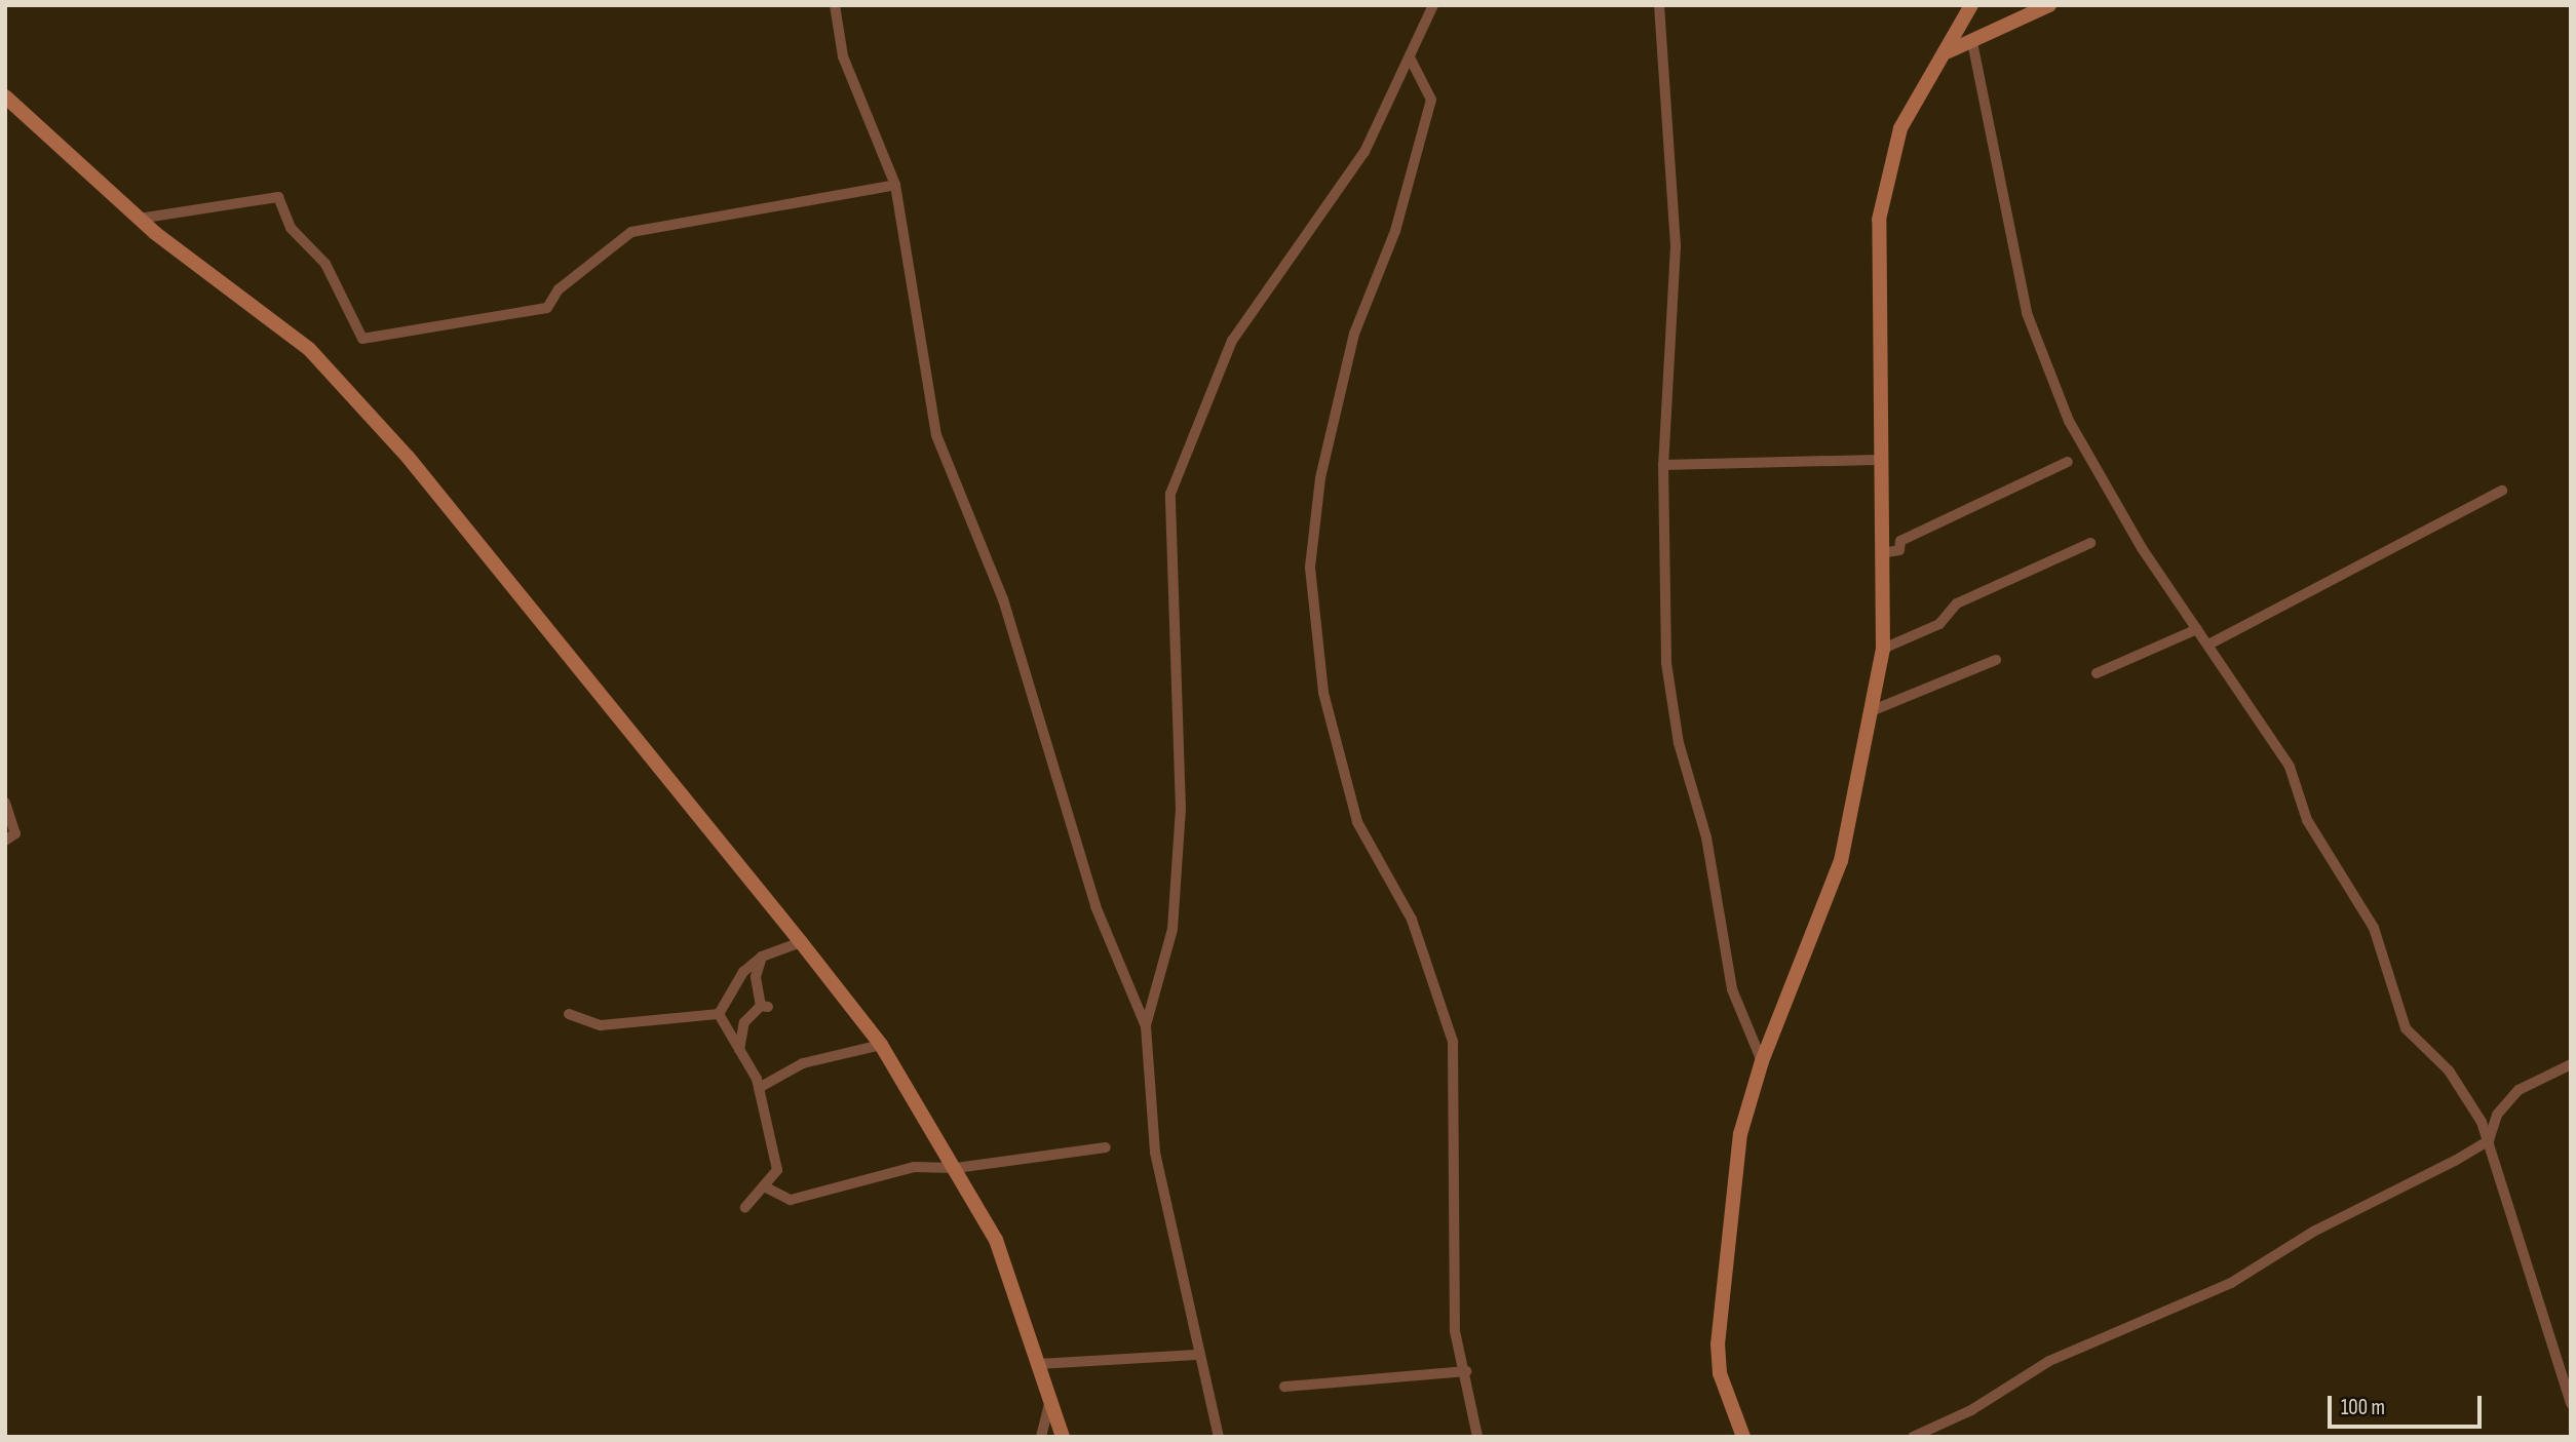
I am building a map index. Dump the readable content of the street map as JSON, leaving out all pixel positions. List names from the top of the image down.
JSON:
{
  "scale_bar": "100 m"
}
